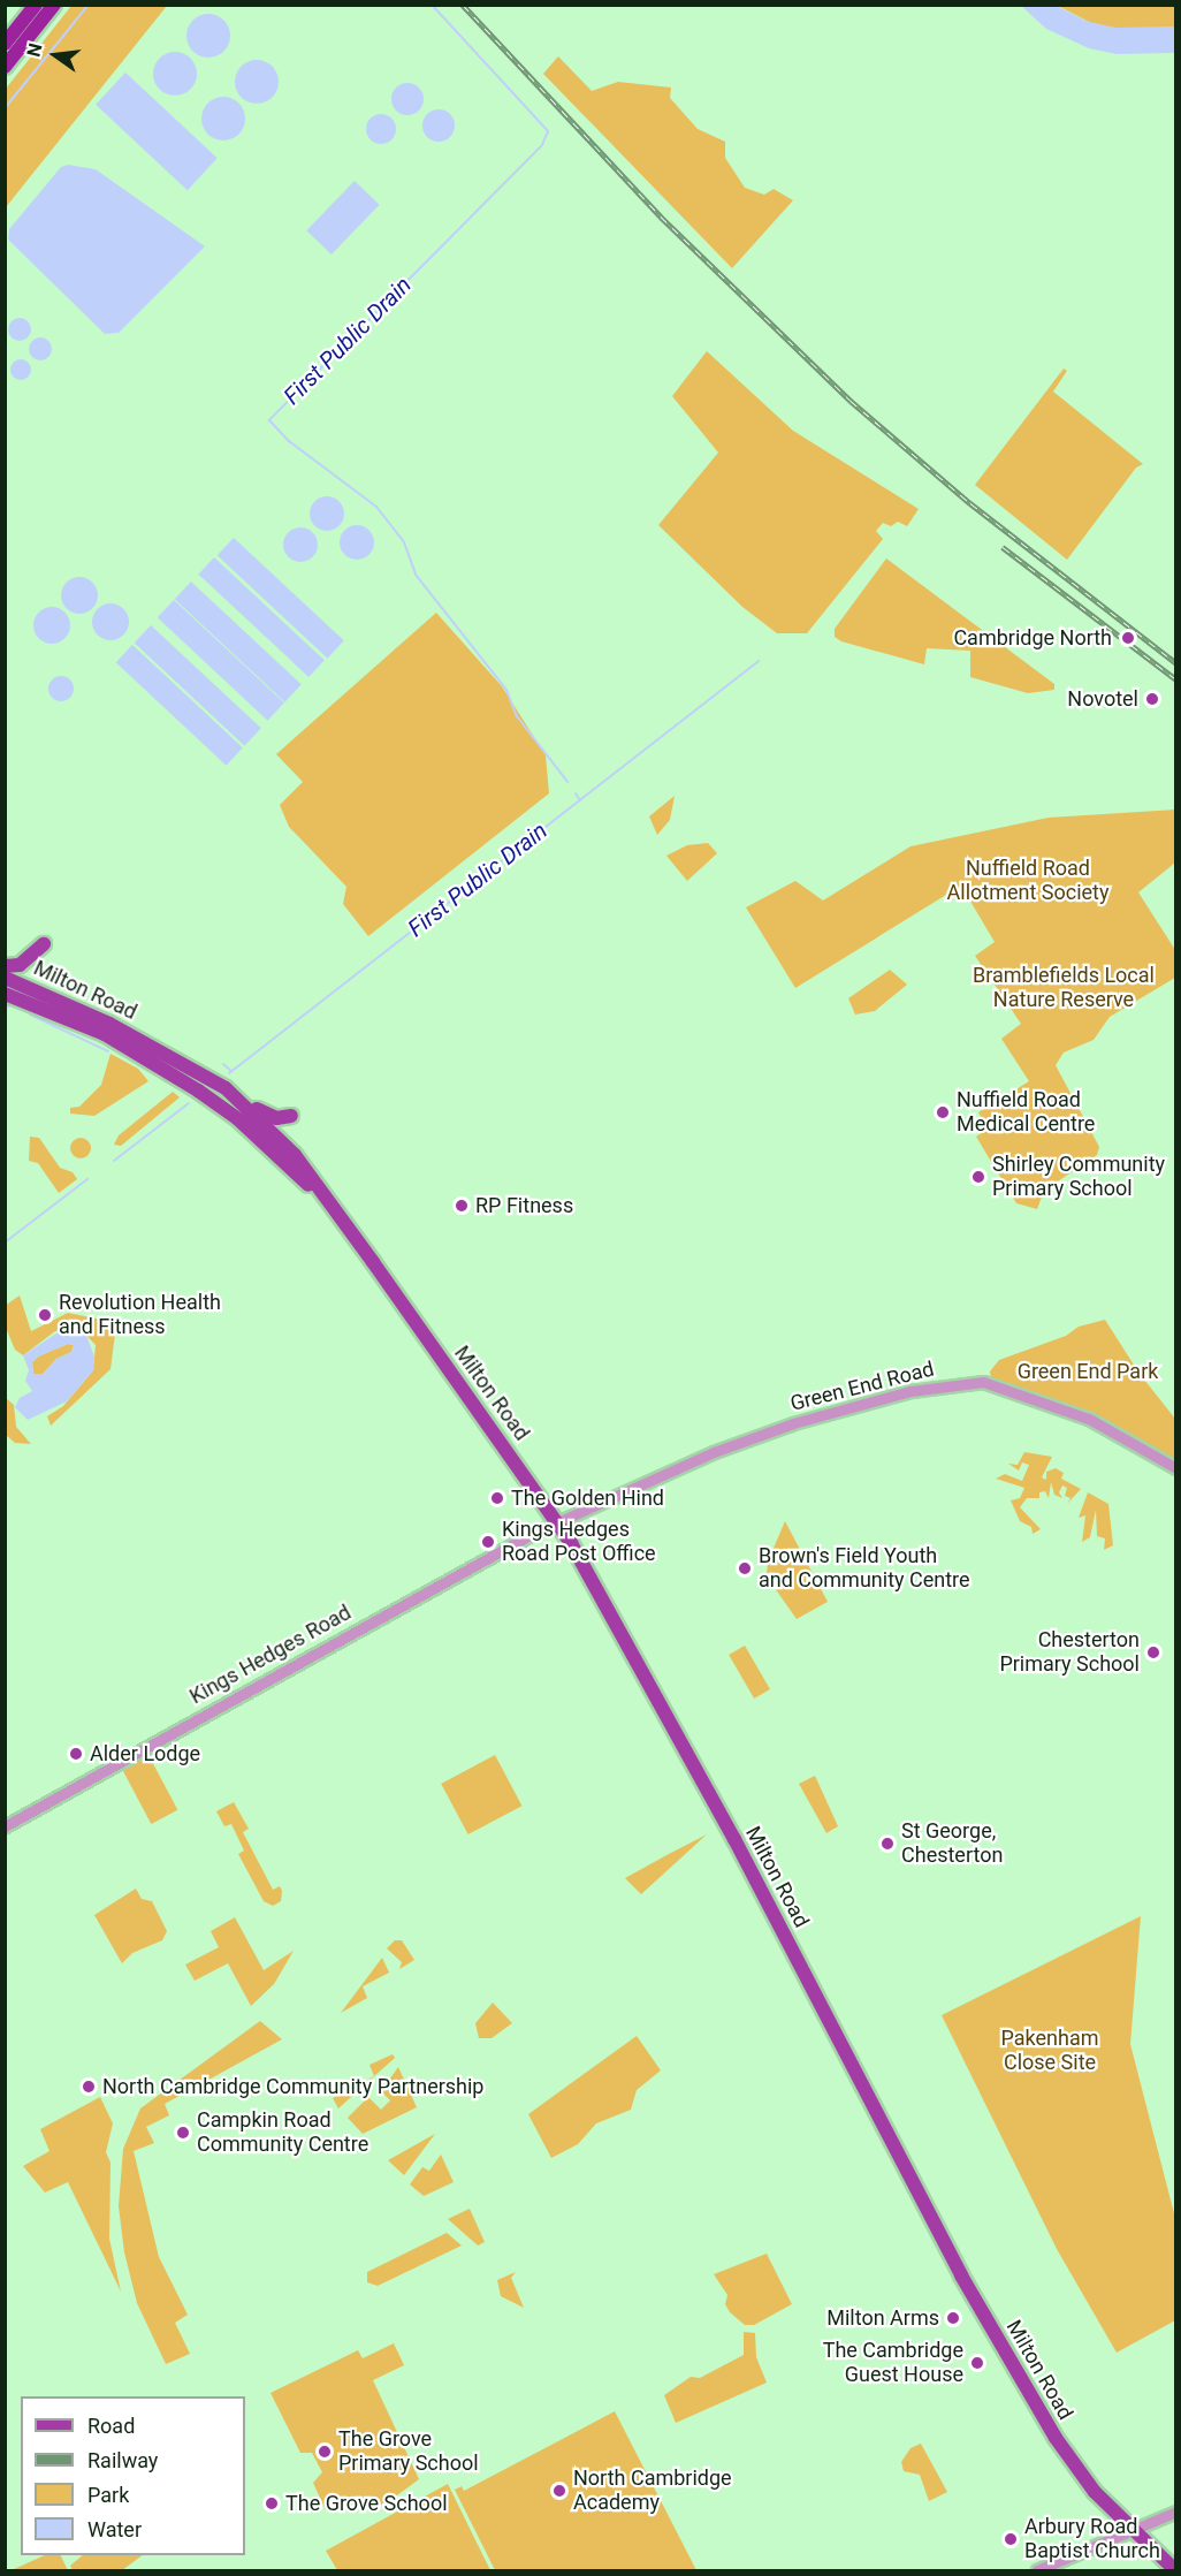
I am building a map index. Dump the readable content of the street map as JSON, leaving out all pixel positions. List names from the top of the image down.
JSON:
{
  "streets": {
    "main road": ["Milton Road"],
    "street": ["Green End Road", "Kings Hedges Road"]
  },
  "crossings": [
    ["Milton Road", "Green End Road"],
    ["Milton Road", "Kings Hedges Road"],
    ["Green End Road", "Kings Hedges Road"]
  ],
  "water": ["First Public Drain"],
  "parks": [
    "Nuffield Road Allotment Society",
    "Bramblefields Local Nature Reserve",
    "Green End Park",
    "Pakenham Close Site"
  ],
  "places": [
    "Cambridge North",
    "Novotel",
    "Nuffield Road Medical Centre",
    "Shirley Community Primary School",
    "RP Fitness",
    "Revolution Health and Fitness",
    "The Golden Hind",
    "Kings Hedges Road Post Office",
    "Brown's Field Youth and Community Centre",
    "Chesterton Primary School",
    "Alder Lodge",
    "St George, Chesterton",
    "North Cambridge Community Partnership",
    "Campkin Road Community Centre",
    "Milton Arms",
    "The Cambridge Guest House",
    "The Grove Primary School",
    "North Cambridge Academy",
    "The Grove School",
    "Arbury Road Baptist Church"
  ],
  "legend": [
    "Road",
    "Railway",
    "Park",
    "Water"
  ],
  "north": "left"
}
